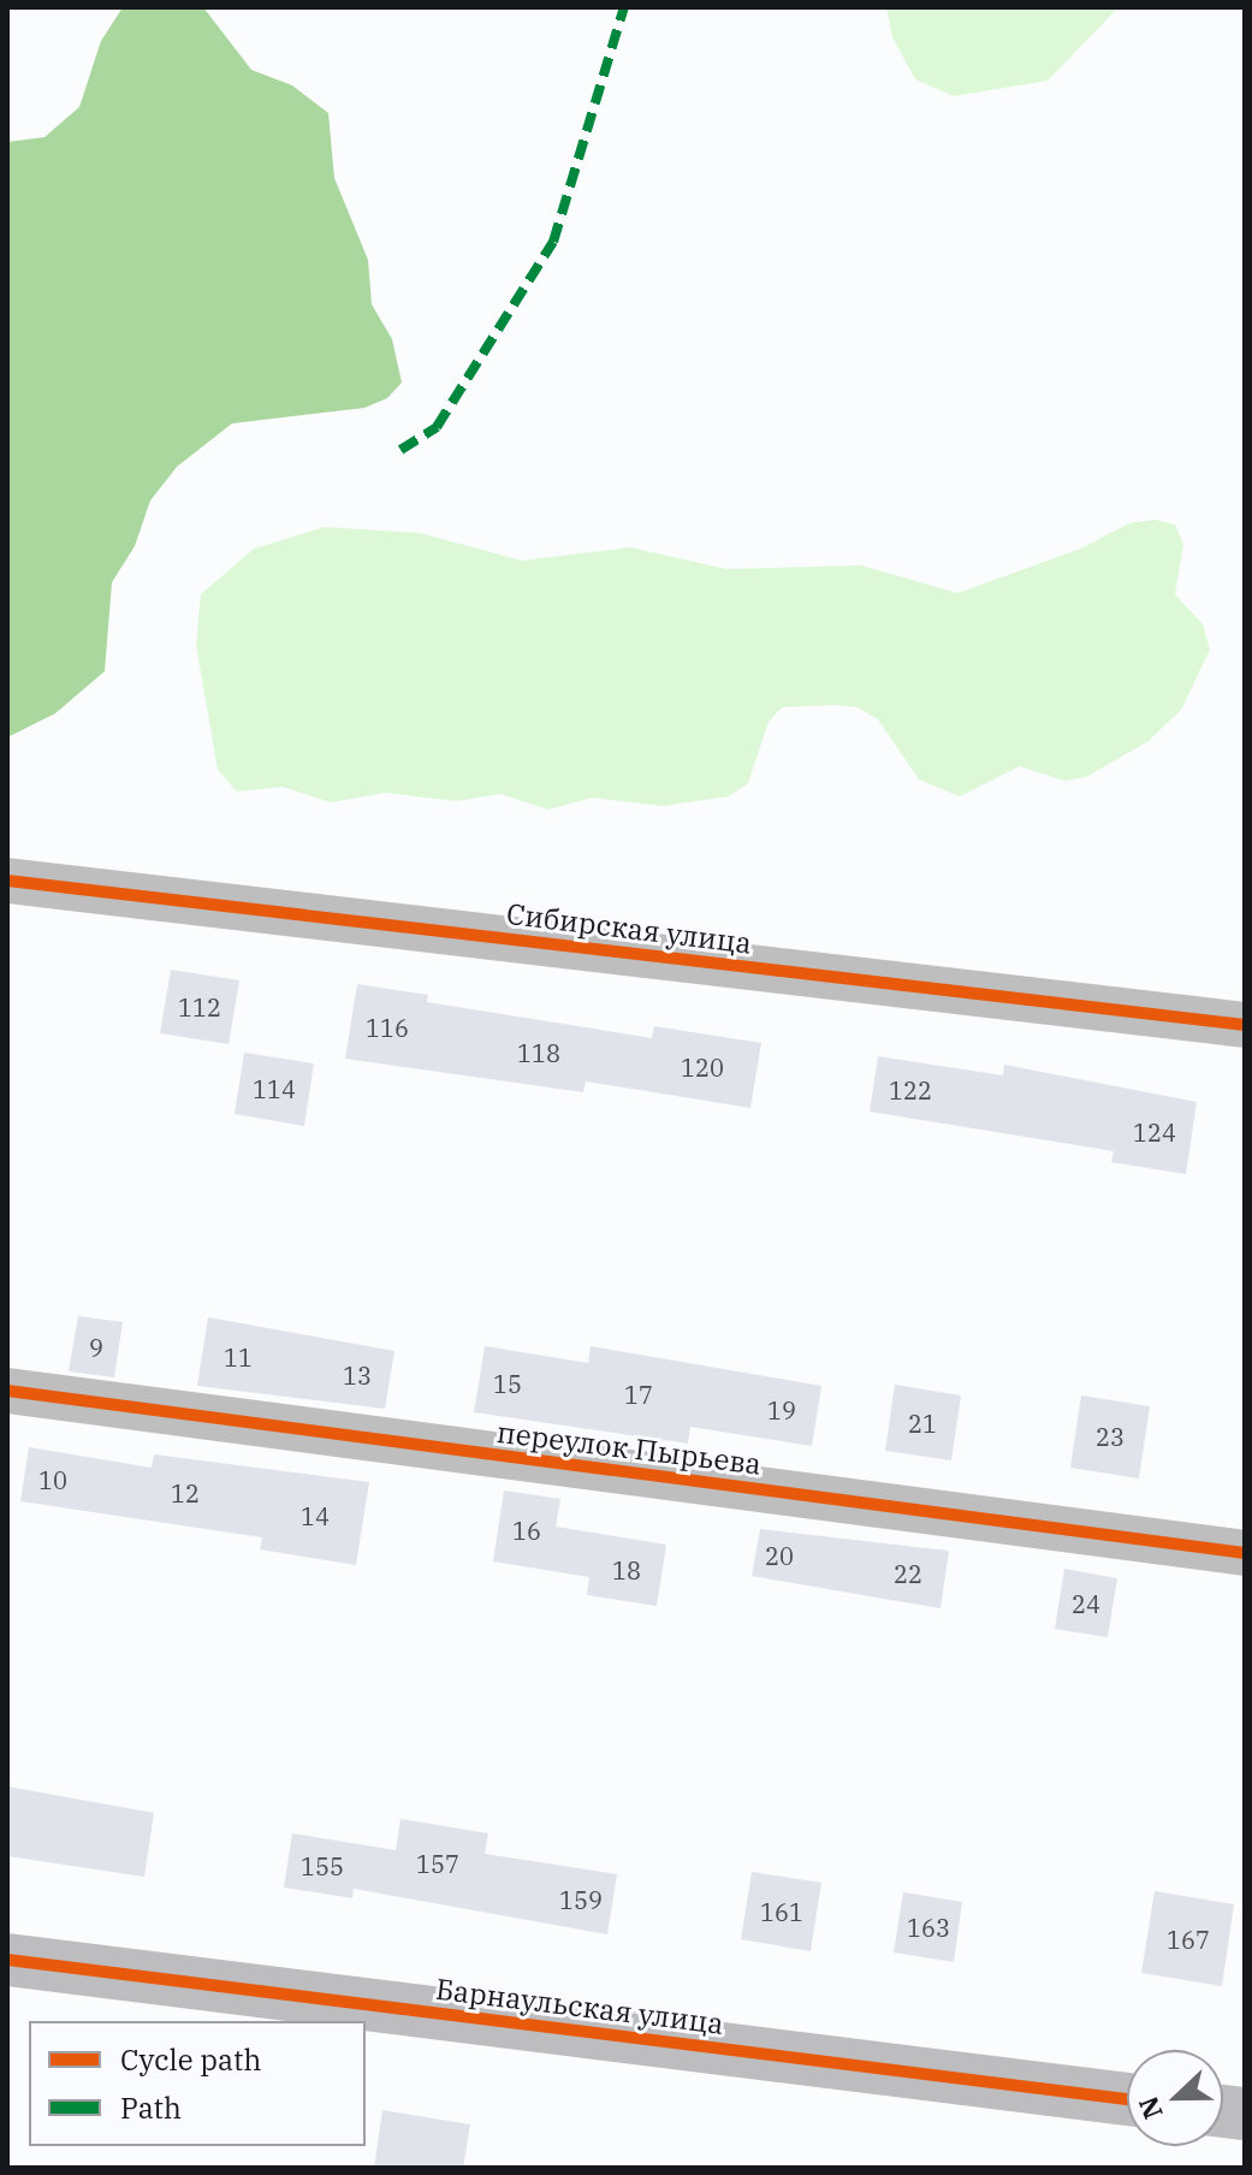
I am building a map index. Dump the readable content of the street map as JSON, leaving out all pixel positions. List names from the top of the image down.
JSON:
{
  "streets": {
    "street": ["Сибирская улица", "переулок Пырьева", "Барнаульская улица"]
  },
  "house_numbers": [
    "112",
    "116",
    "118",
    "120",
    "114",
    "122",
    "124",
    "9",
    "11",
    "13",
    "15",
    "17",
    "19",
    "21",
    "23",
    "10",
    "12",
    "14",
    "16",
    "20",
    "18",
    "22",
    "24",
    "157",
    "155",
    "159",
    "161",
    "163",
    "167"
  ],
  "legend": ["Cycle path", "Path"],
  "north": "left"
}
